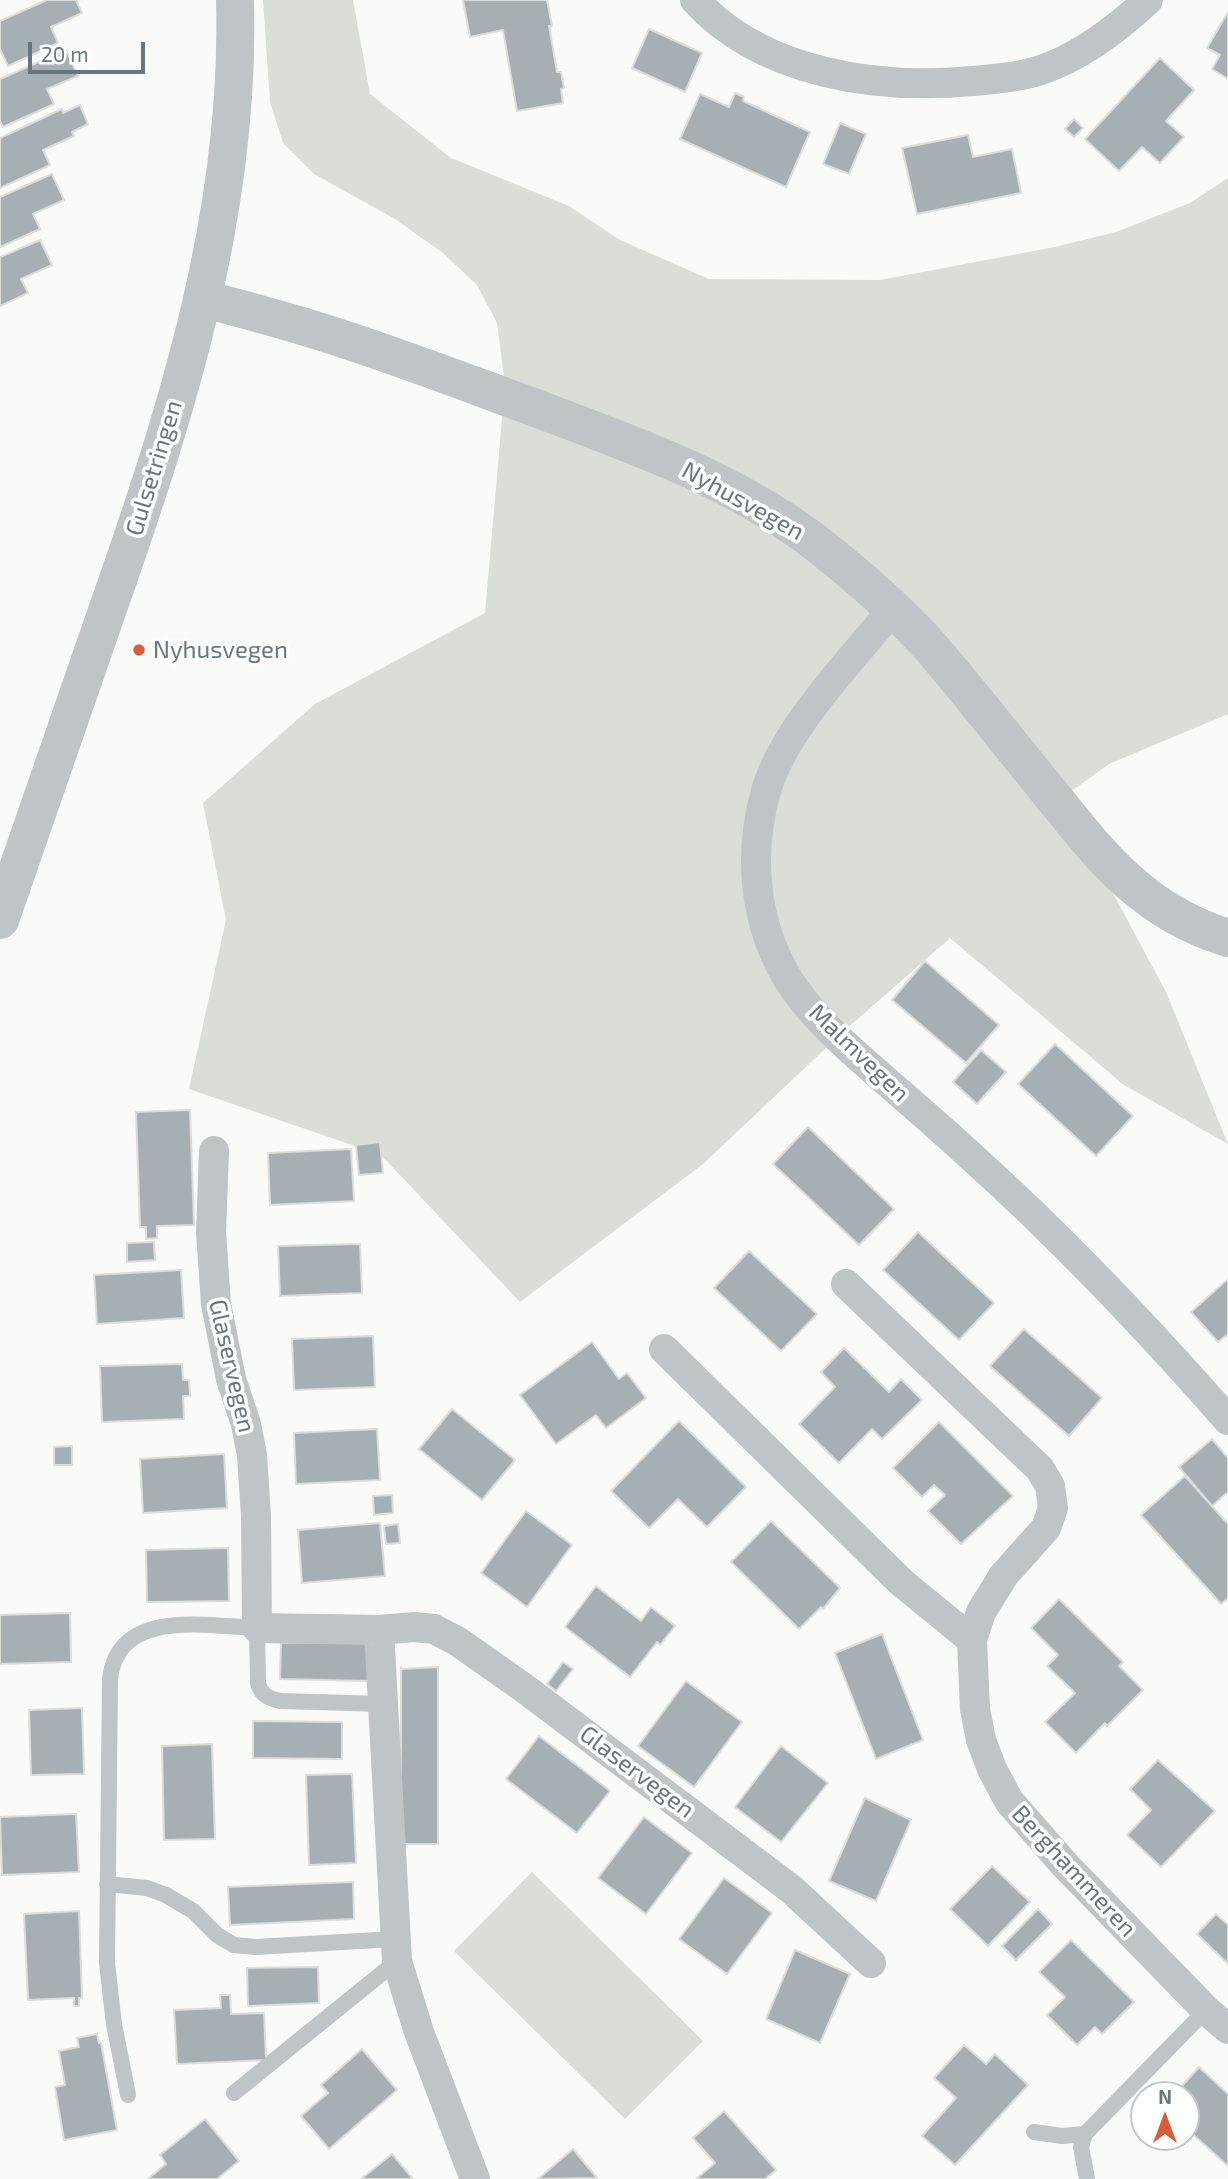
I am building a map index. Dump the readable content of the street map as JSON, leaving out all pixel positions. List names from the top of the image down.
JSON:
{
  "streets": {
    "street": [
      "Gulsetringen",
      "Nyhusvegen",
      "Malmvegen",
      "Glaservegen",
      "Berghammeren"
    ]
  },
  "crossings": [
    ["Gulsetringen", "Nyhusvegen"],
    ["Nyhusvegen", "Malmvegen"]
  ],
  "places": ["Nyhusvegen"],
  "scale_bar": "20 m",
  "north": "top"
}
